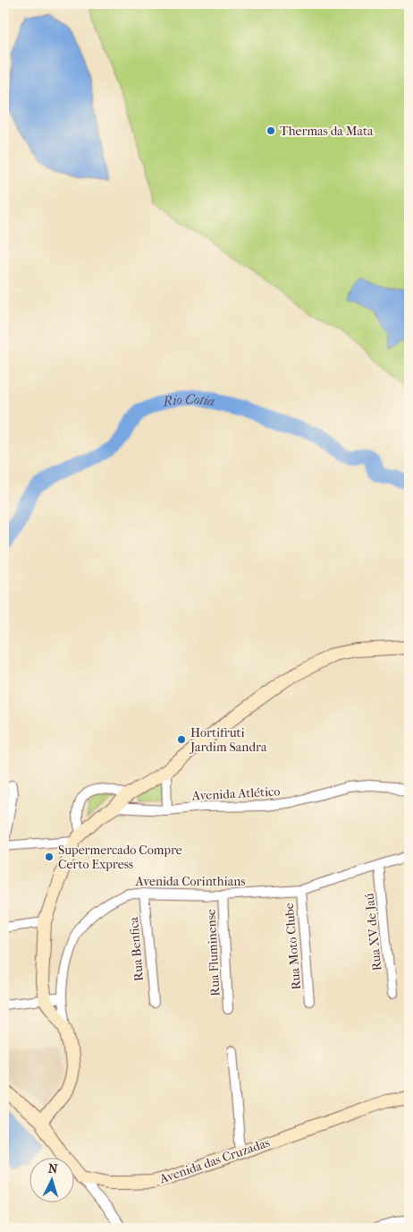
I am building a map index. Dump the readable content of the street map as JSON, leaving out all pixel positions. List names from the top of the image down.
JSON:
{
  "streets": {
    "street": [
      "Avenida Atlético",
      "Avenida Corinthians",
      "Rua XV de Jaú",
      "Rua Moto Clube",
      "Rua Benfica",
      "Rua Fluminense",
      "Avenida das Cruzadas"
    ]
  },
  "crossings": [
    ["Avenida Corinthians", "Rua XV de Jaú"],
    ["Avenida Corinthians", "Rua Moto Clube"],
    ["Avenida Corinthians", "Rua Benfica"],
    ["Avenida Corinthians", "Rua Fluminense"]
  ],
  "water": ["Rio Cotia"],
  "places": ["Thermas da Mata", "Hortifruti Jardim Sandra", "Supermercado Compre Certo Express"],
  "north": "top"
}
